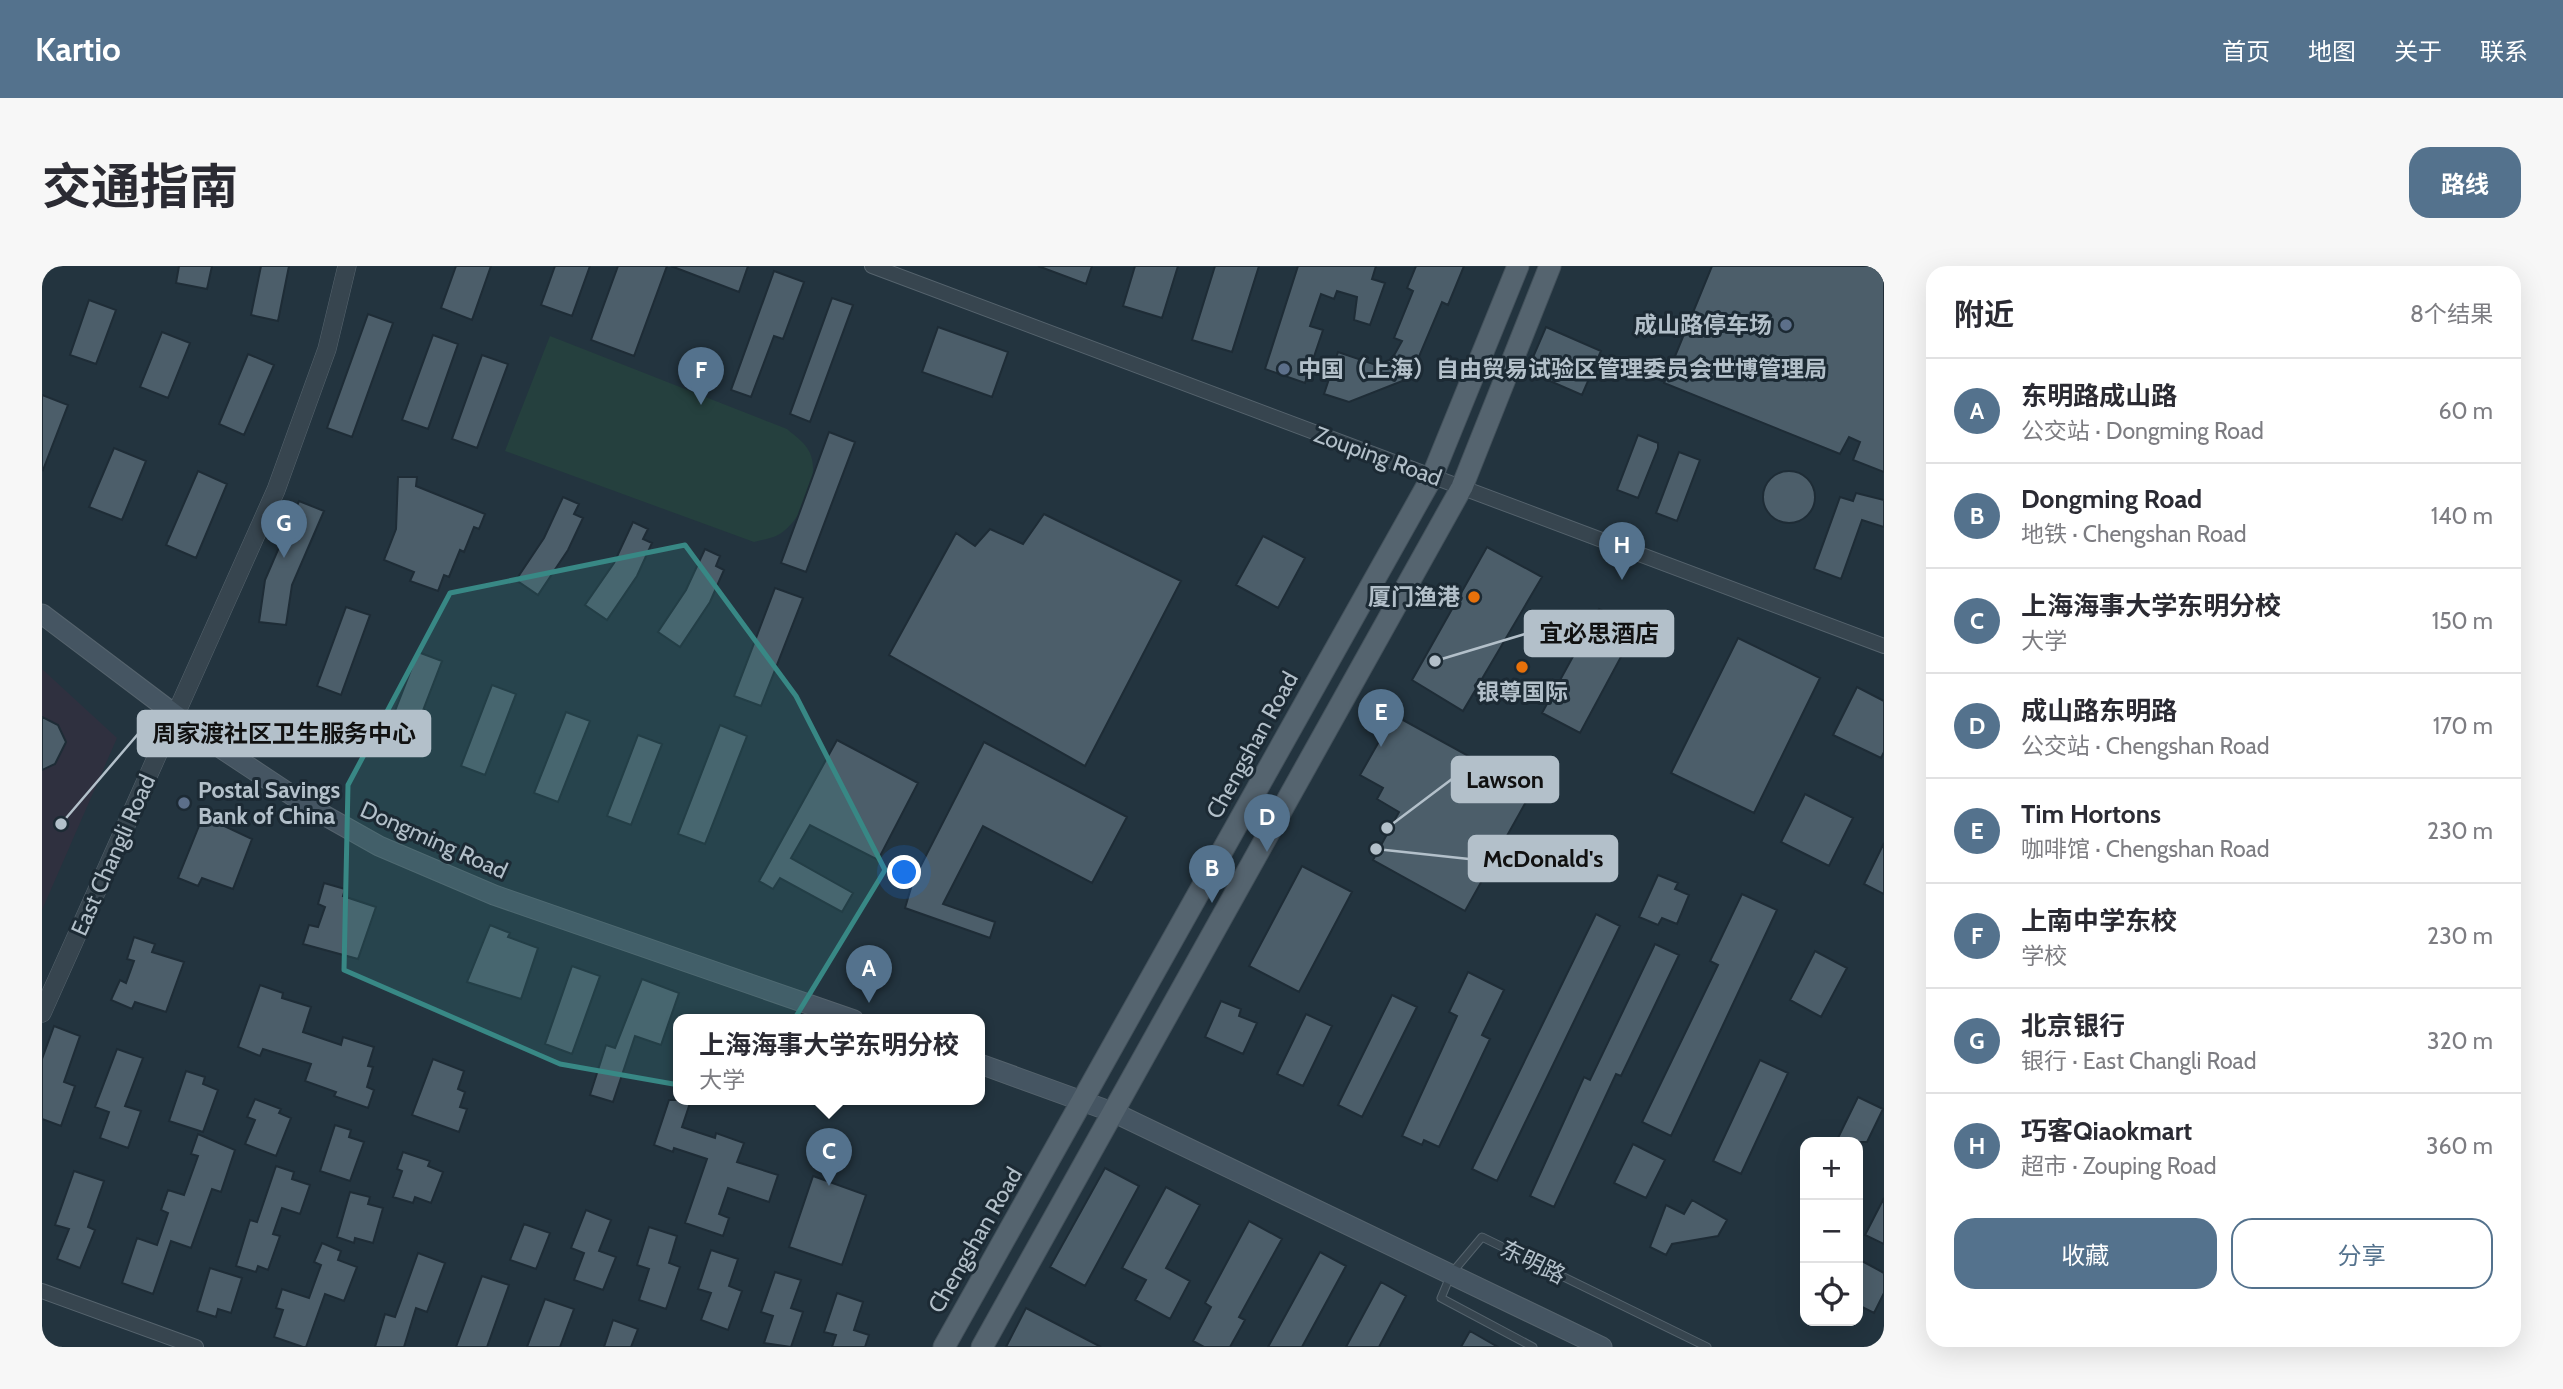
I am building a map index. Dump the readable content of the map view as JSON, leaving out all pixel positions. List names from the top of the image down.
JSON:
{
  "streets": {
    "main road": ["Chengshan Road", "Dongming Road"],
    "street": ["Zouping Road", "East Changli Road"],
    "lane": ["东明路"]
  },
  "crossings": [
    ["Zouping Road", "Chengshan Road"],
    ["Dongming Road", "East Changli Road"]
  ],
  "places": [
    "成山路停车场",
    "中国（上海）自由贸易试验区管理委员会世博管理局",
    "厦门渔港",
    "宜必思酒店",
    "银尊国际",
    "Postal Savings Bank of China",
    "周家渡社区卫生服务中心",
    "Lawson",
    "McDonald's"
  ],
  "page": {
    "header": "Kartio",
    "nav": [
      "首页",
      "地图",
      "关于",
      "联系"
    ],
    "title": "交通指南",
    "buttons": [
      "路线",
      ["收藏", "分享"]
    ],
    "heading": ["附近", "8个结果"],
    "pins": [
      "F",
      "G",
      "H",
      "E",
      "D",
      "B",
      "A",
      "C"
    ],
    "list": [
      {
        "mark": "A",
        "name": "东明路成山路",
        "note": "公交站 · Dongming Road",
        "value": "60 m"
      },
      {
        "mark": "B",
        "name": "Dongming Road",
        "note": "地铁 · Chengshan Road",
        "value": "140 m"
      },
      {
        "mark": "C",
        "name": "上海海事大学东明分校",
        "note": "大学",
        "value": "150 m"
      },
      {
        "mark": "D",
        "name": "成山路东明路",
        "note": "公交站 · Chengshan Road",
        "value": "170 m"
      },
      {
        "mark": "E",
        "name": "Tim Hortons",
        "note": "咖啡馆 · Chengshan Road",
        "value": "230 m"
      },
      {
        "mark": "F",
        "name": "上南中学东校",
        "note": "学校",
        "value": "230 m"
      },
      {
        "mark": "G",
        "name": "北京银行",
        "note": "银行 · East Changli Road",
        "value": "320 m"
      },
      {
        "mark": "H",
        "name": "巧客Qiaokmart",
        "note": "超市 · Zouping Road",
        "value": "360 m"
      }
    ],
    "popup": ["上海海事大学东明分校", "大学"],
    "map_buttons": ["+", "−"]
  }
}
